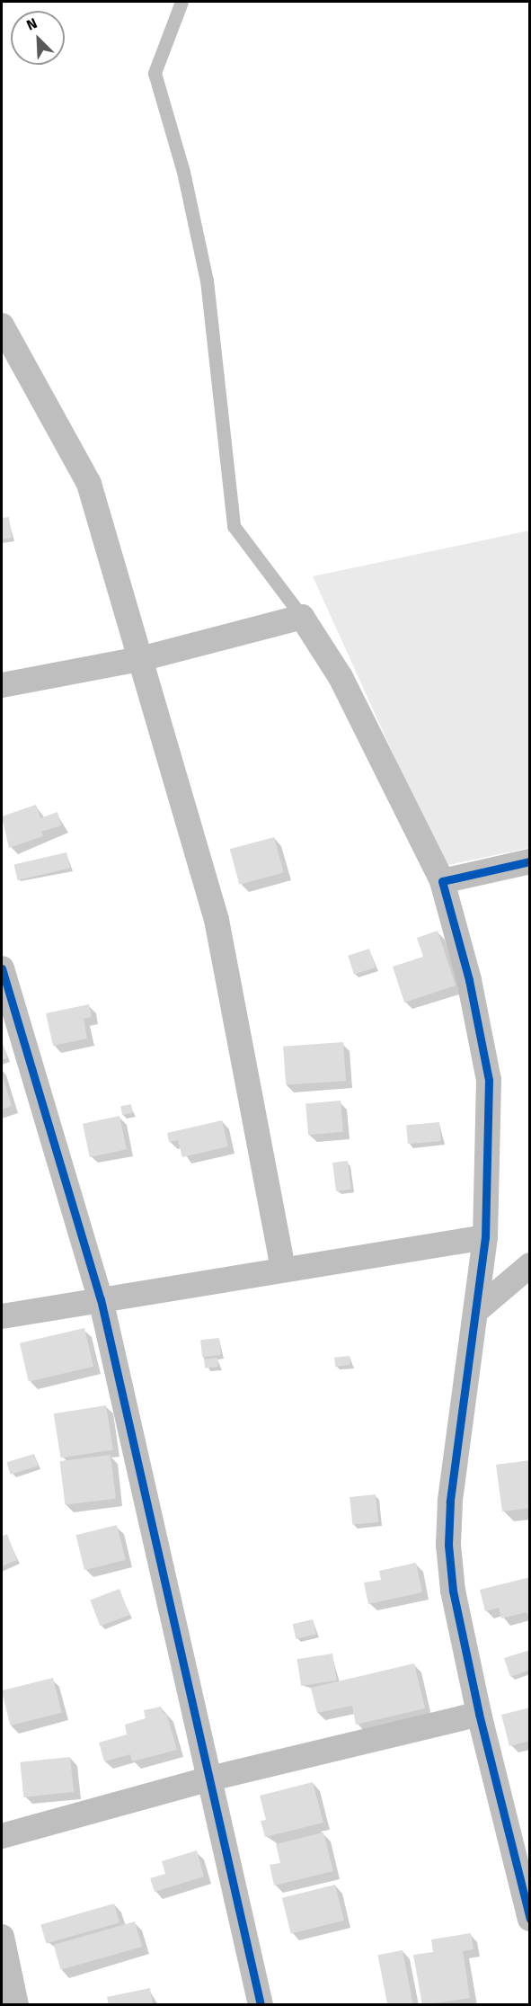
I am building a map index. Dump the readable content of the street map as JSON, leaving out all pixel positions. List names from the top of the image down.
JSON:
{
  "north": "top left"
}
